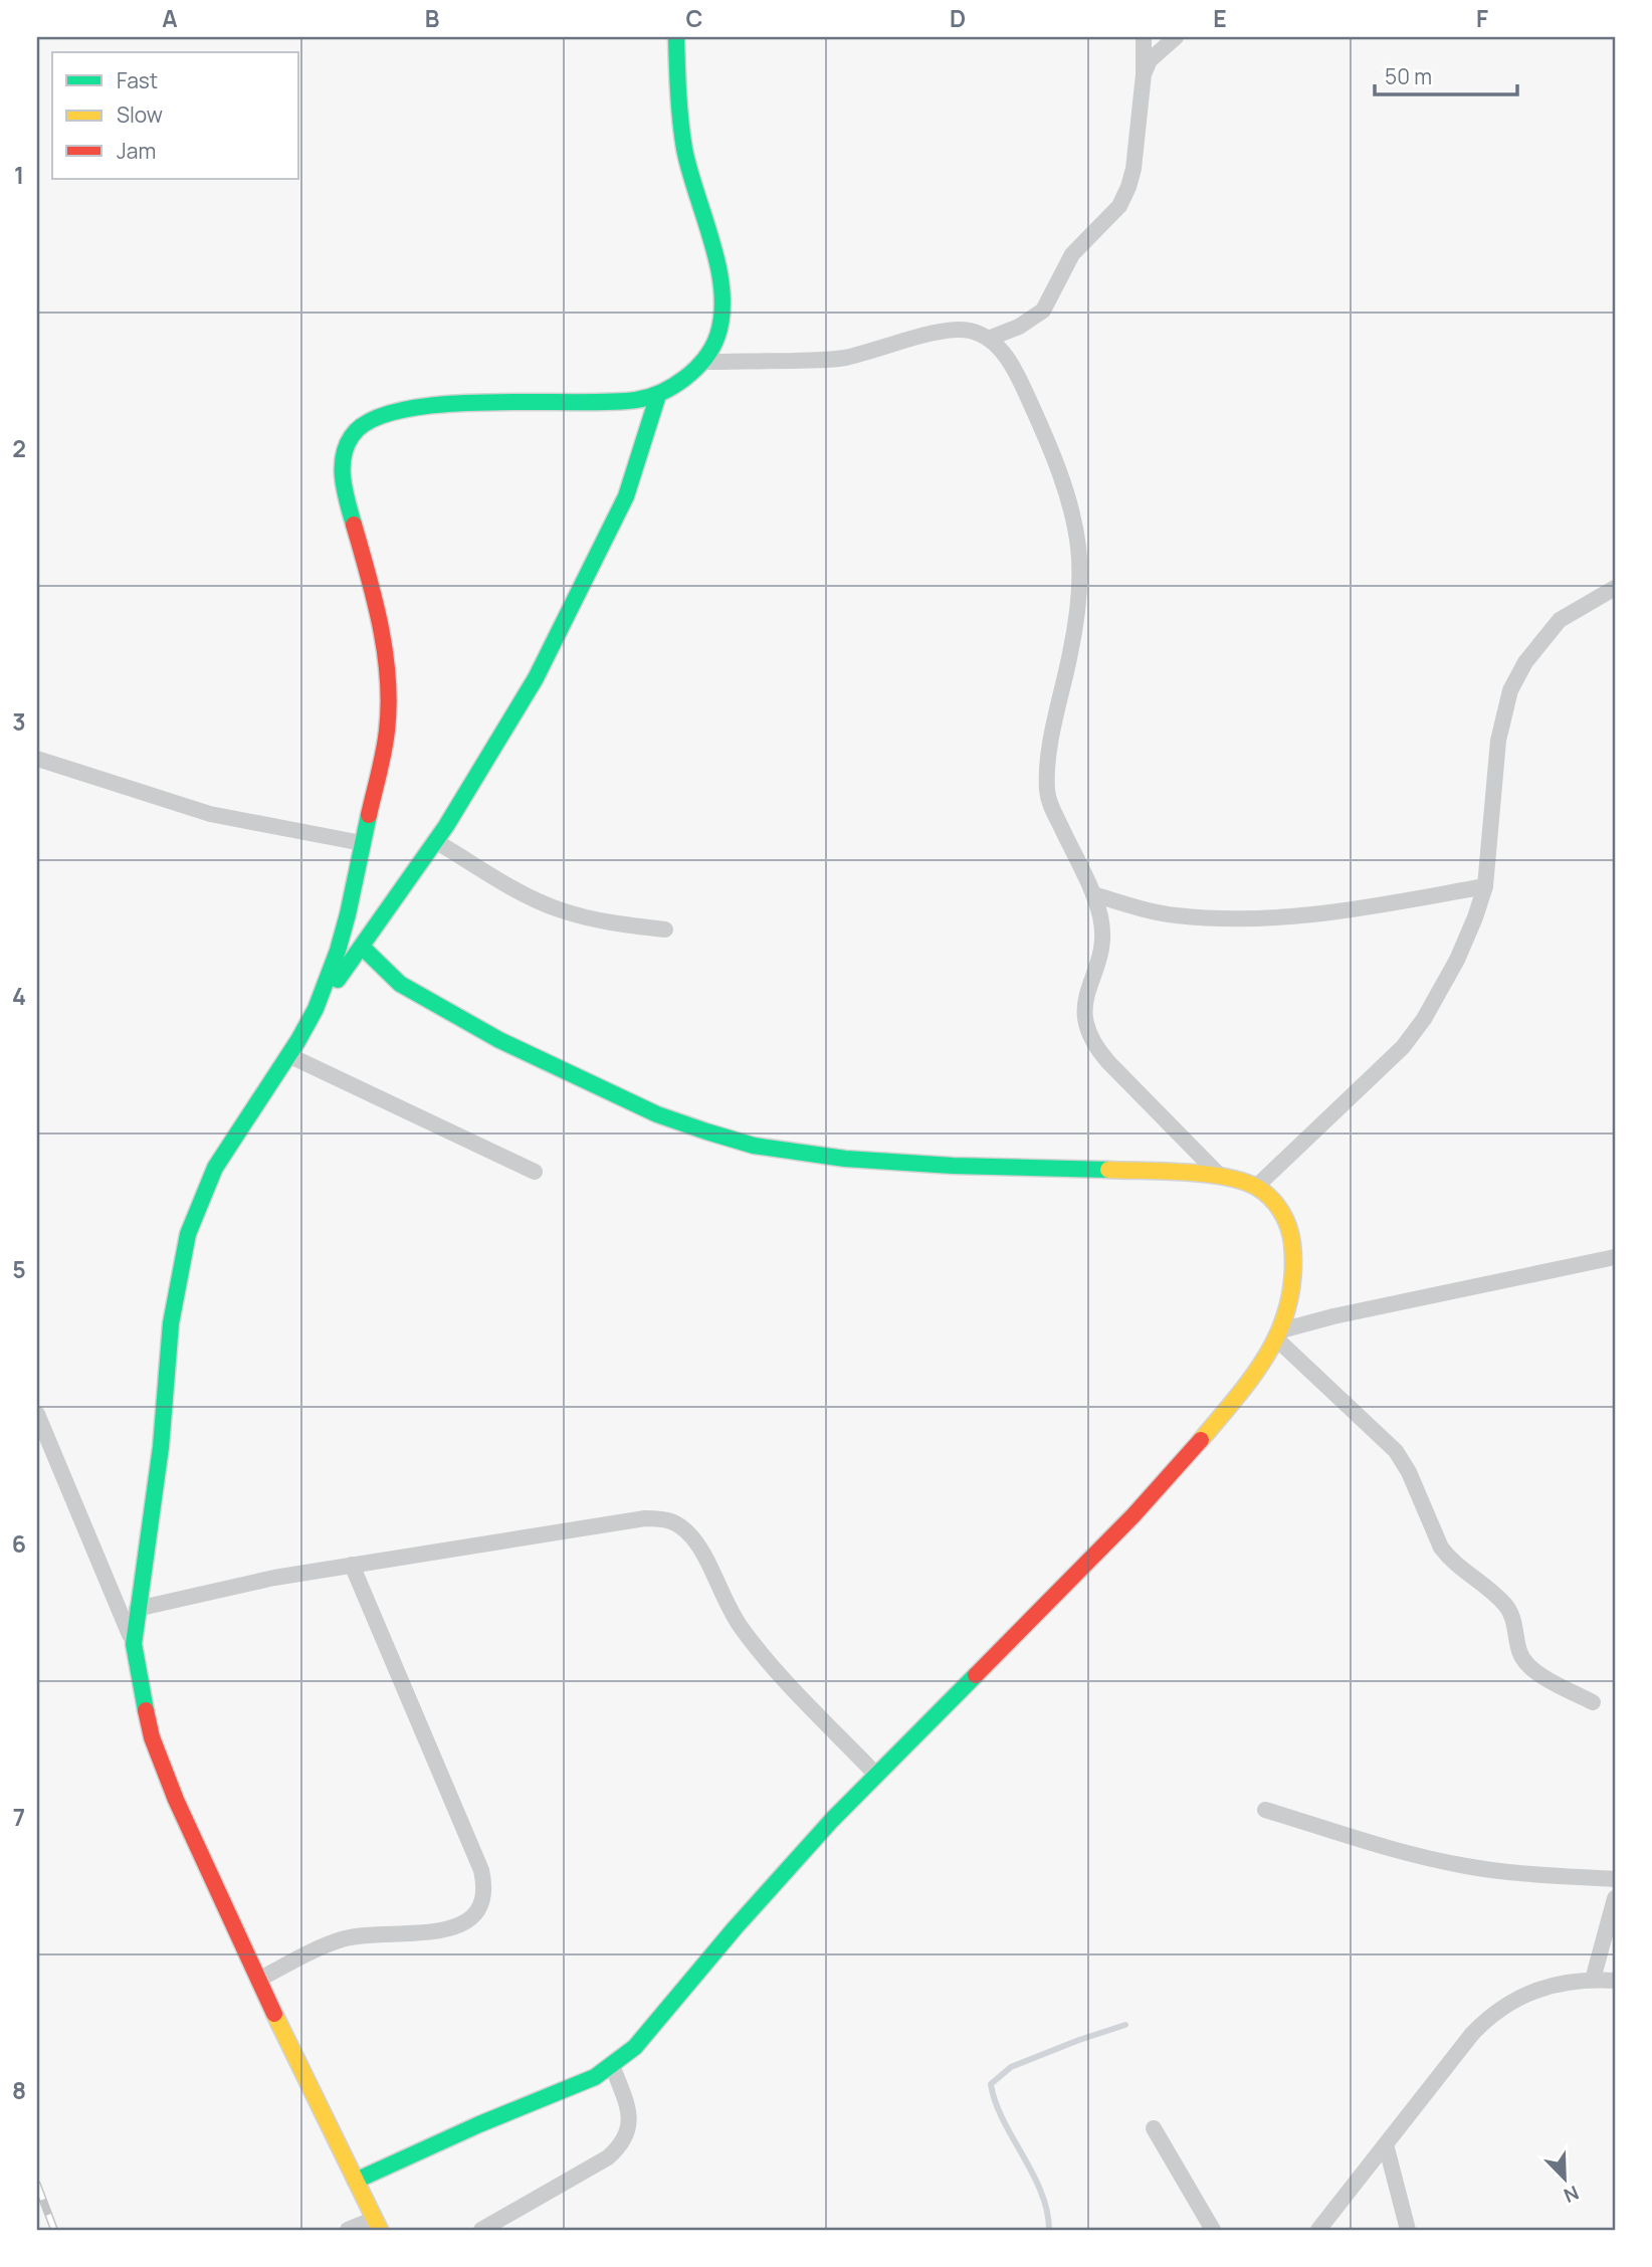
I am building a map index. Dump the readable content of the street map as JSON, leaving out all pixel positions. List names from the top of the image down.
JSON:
{
  "legend": ["Fast", "Slow", "Jam"],
  "scale_bar": "50 m",
  "north": "bottom right",
  "grid": {
    "columns": [
      "A",
      "B",
      "C",
      "D",
      "E",
      "F"
    ],
    "rows": [
      "1",
      "2",
      "3",
      "4",
      "5",
      "6",
      "7",
      "8"
    ]
  }
}
